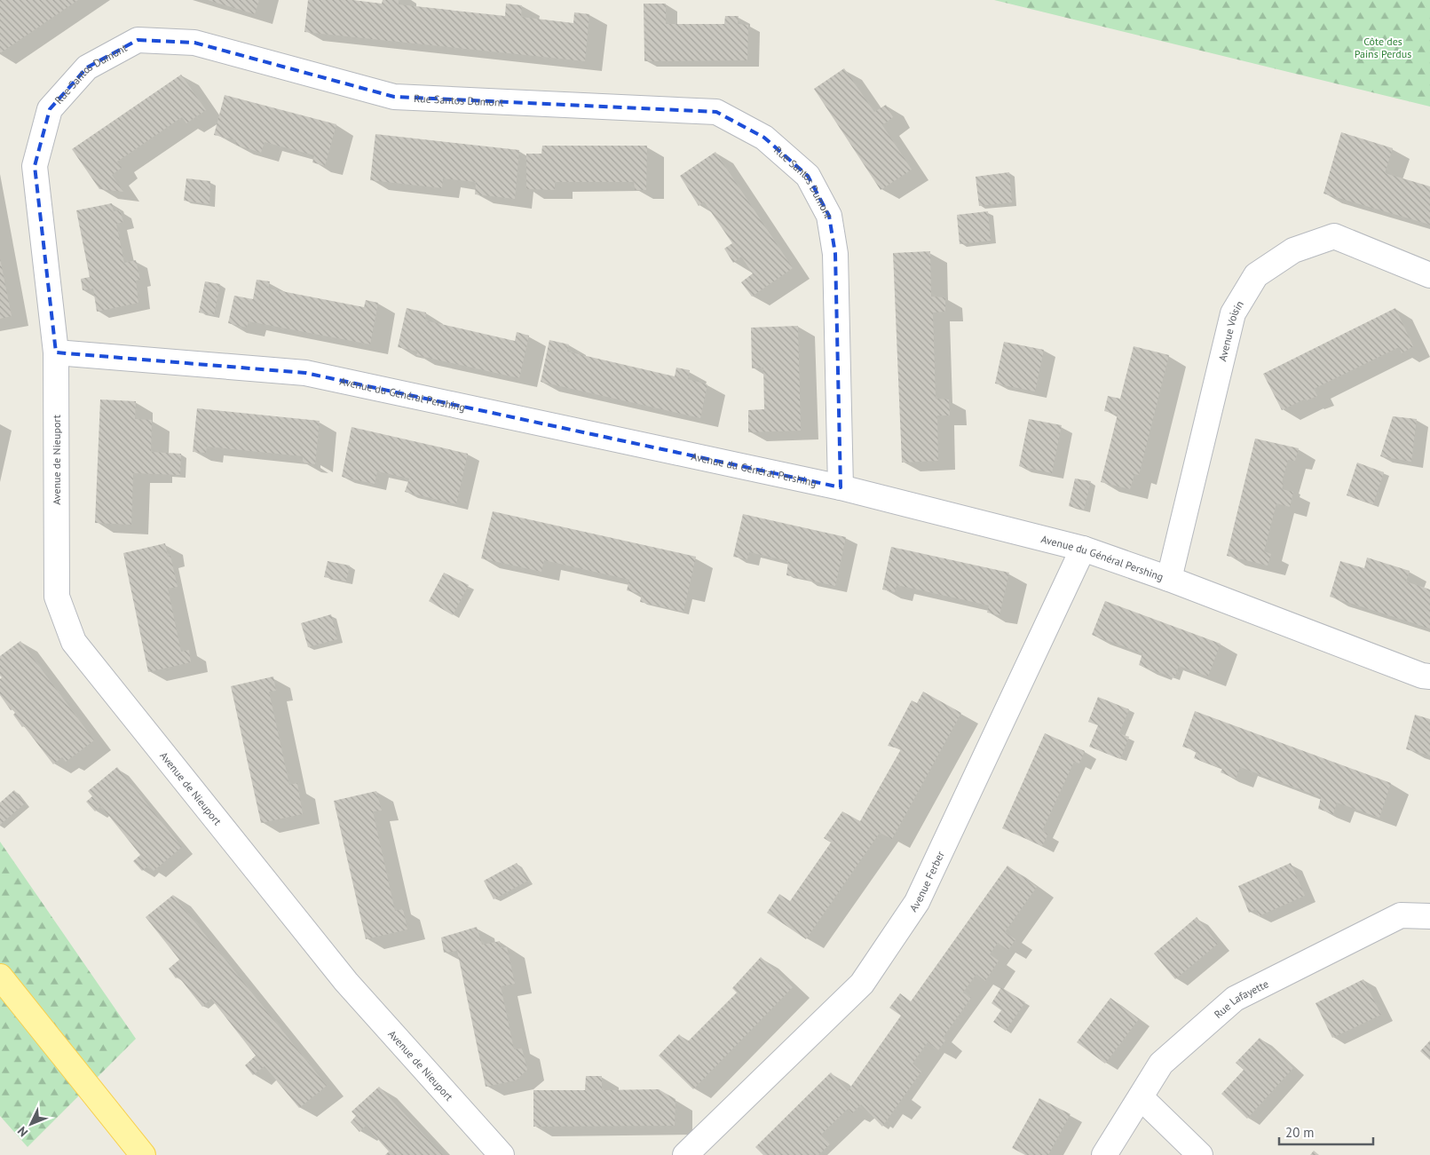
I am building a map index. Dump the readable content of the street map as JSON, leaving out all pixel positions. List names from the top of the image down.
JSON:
{
  "streets": {
    "street": [
      "Rue Santos Dumont",
      "Avenue Voisin",
      "Avenue du Général Pershing",
      "Avenue de Nieuport",
      "Avenue Ferber",
      "Rue Lafayette"
    ]
  },
  "crossings": [
    ["Rue Santos Dumont", "Avenue du Général Pershing"],
    ["Rue Santos Dumont", "Avenue de Nieuport"],
    ["Avenue Voisin", "Avenue du Général Pershing"],
    ["Avenue du Général Pershing", "Avenue de Nieuport"],
    ["Avenue du Général Pershing", "Avenue Ferber"]
  ],
  "parks": ["Côte des Pains Perdus"],
  "scale_bar": "20 m",
  "north": "bottom left"
}
